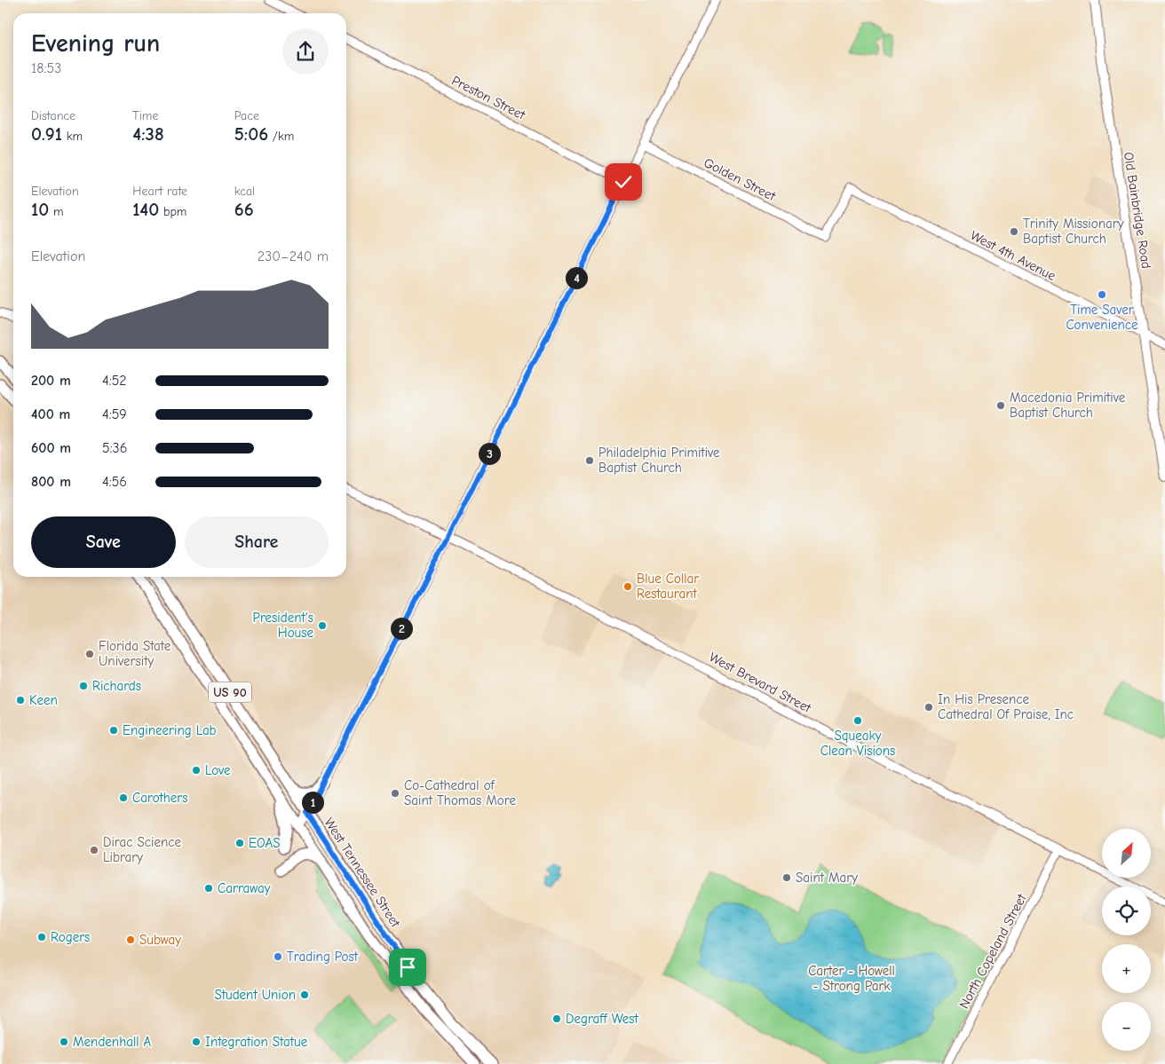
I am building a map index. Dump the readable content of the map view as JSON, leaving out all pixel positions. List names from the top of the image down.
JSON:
{
  "streets": {
    "main road": ["Old Bainbridge Road", "US 90", "West Tennessee Street"],
    "street": [
      "Preston Street",
      "Golden Street",
      "West 4th Avenue",
      "West Brevard Street",
      "North Copeland Street"
    ]
  },
  "crossings": [
    ["Golden Street", "West 4th Avenue"],
    ["Old Bainbridge Road", "West 4th Avenue"],
    ["West Brevard Street", "North Copeland Street"]
  ],
  "parks": ["Carter - Howell - Strong Park"],
  "places": [
    "Trinity Missionary Baptist Church",
    "Time Saver Convenience",
    "Macedonia Primitive Baptist Church",
    "Philadelphia Primitive Baptist Church",
    "Blue Collar Restaurant",
    "President's House",
    "Florida State University",
    "Richards",
    "Keen",
    "In His Presence Cathedral Of Praise, Inc",
    "Squeaky Clean Visions",
    "Engineering Lab",
    "Love",
    "Co-Cathedral of Saint Thomas More",
    "Carothers",
    "EOAS",
    "Dirac Science Library",
    "Saint Mary",
    "Carraway",
    "Rogers",
    "Subway",
    "Trading Post",
    "Student Union",
    "Degraff West",
    "Mendenhall A",
    "Integration Statue"
  ],
  "north": "top right",
  "page": {
    "heading": ["Evening run", "18:53"],
    "stats": [
      ["Distance", "0.91 km"],
      ["Time", "4:38"],
      ["Pace", "5:06 /km"],
      ["Elevation", "10 m"],
      ["Heart rate", "140 bpm"],
      ["kcal", "66"]
    ],
    "chart": ["Elevation", "230–240 m"],
    "pins": [
      "4",
      "3",
      "2",
      "1"
    ],
    "list": [
      {
        "name": "200 m",
        "note": "4:52"
      },
      {
        "name": "400 m",
        "note": "4:59"
      },
      {
        "name": "600 m",
        "note": "5:36"
      },
      {
        "name": "800 m",
        "note": "4:56"
      }
    ],
    "buttons": ["Save", "Share"],
    "map_buttons": ["+", "−"]
  }
}
